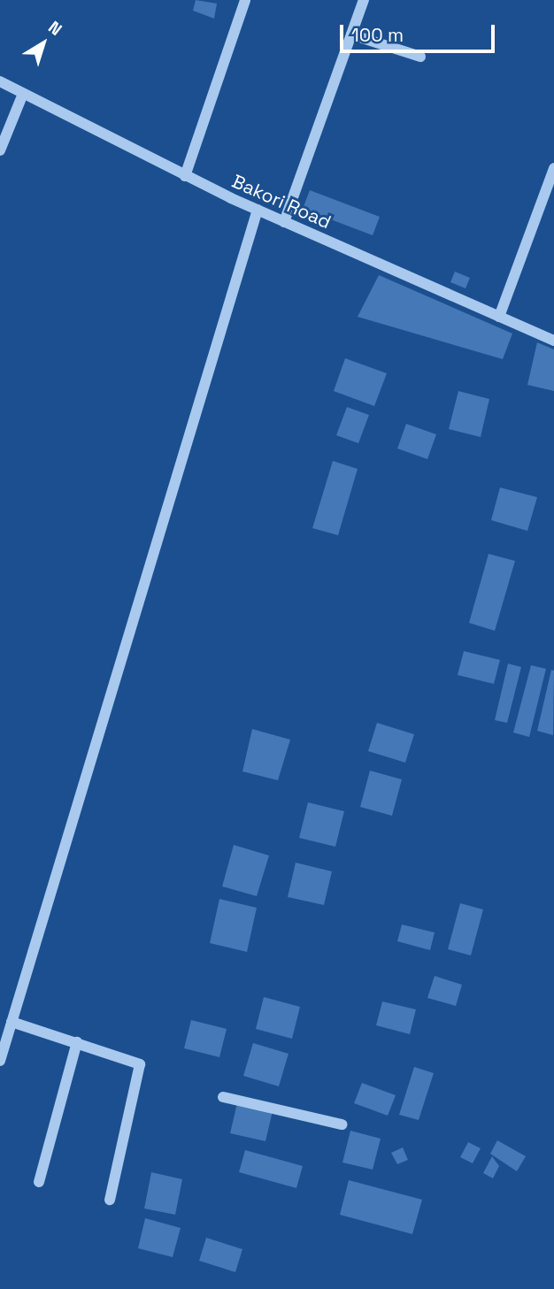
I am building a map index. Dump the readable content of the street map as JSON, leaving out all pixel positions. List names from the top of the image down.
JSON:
{
  "streets": {
    "street": ["Bakori Road"]
  },
  "scale_bar": "100 m",
  "north": "top right"
}
